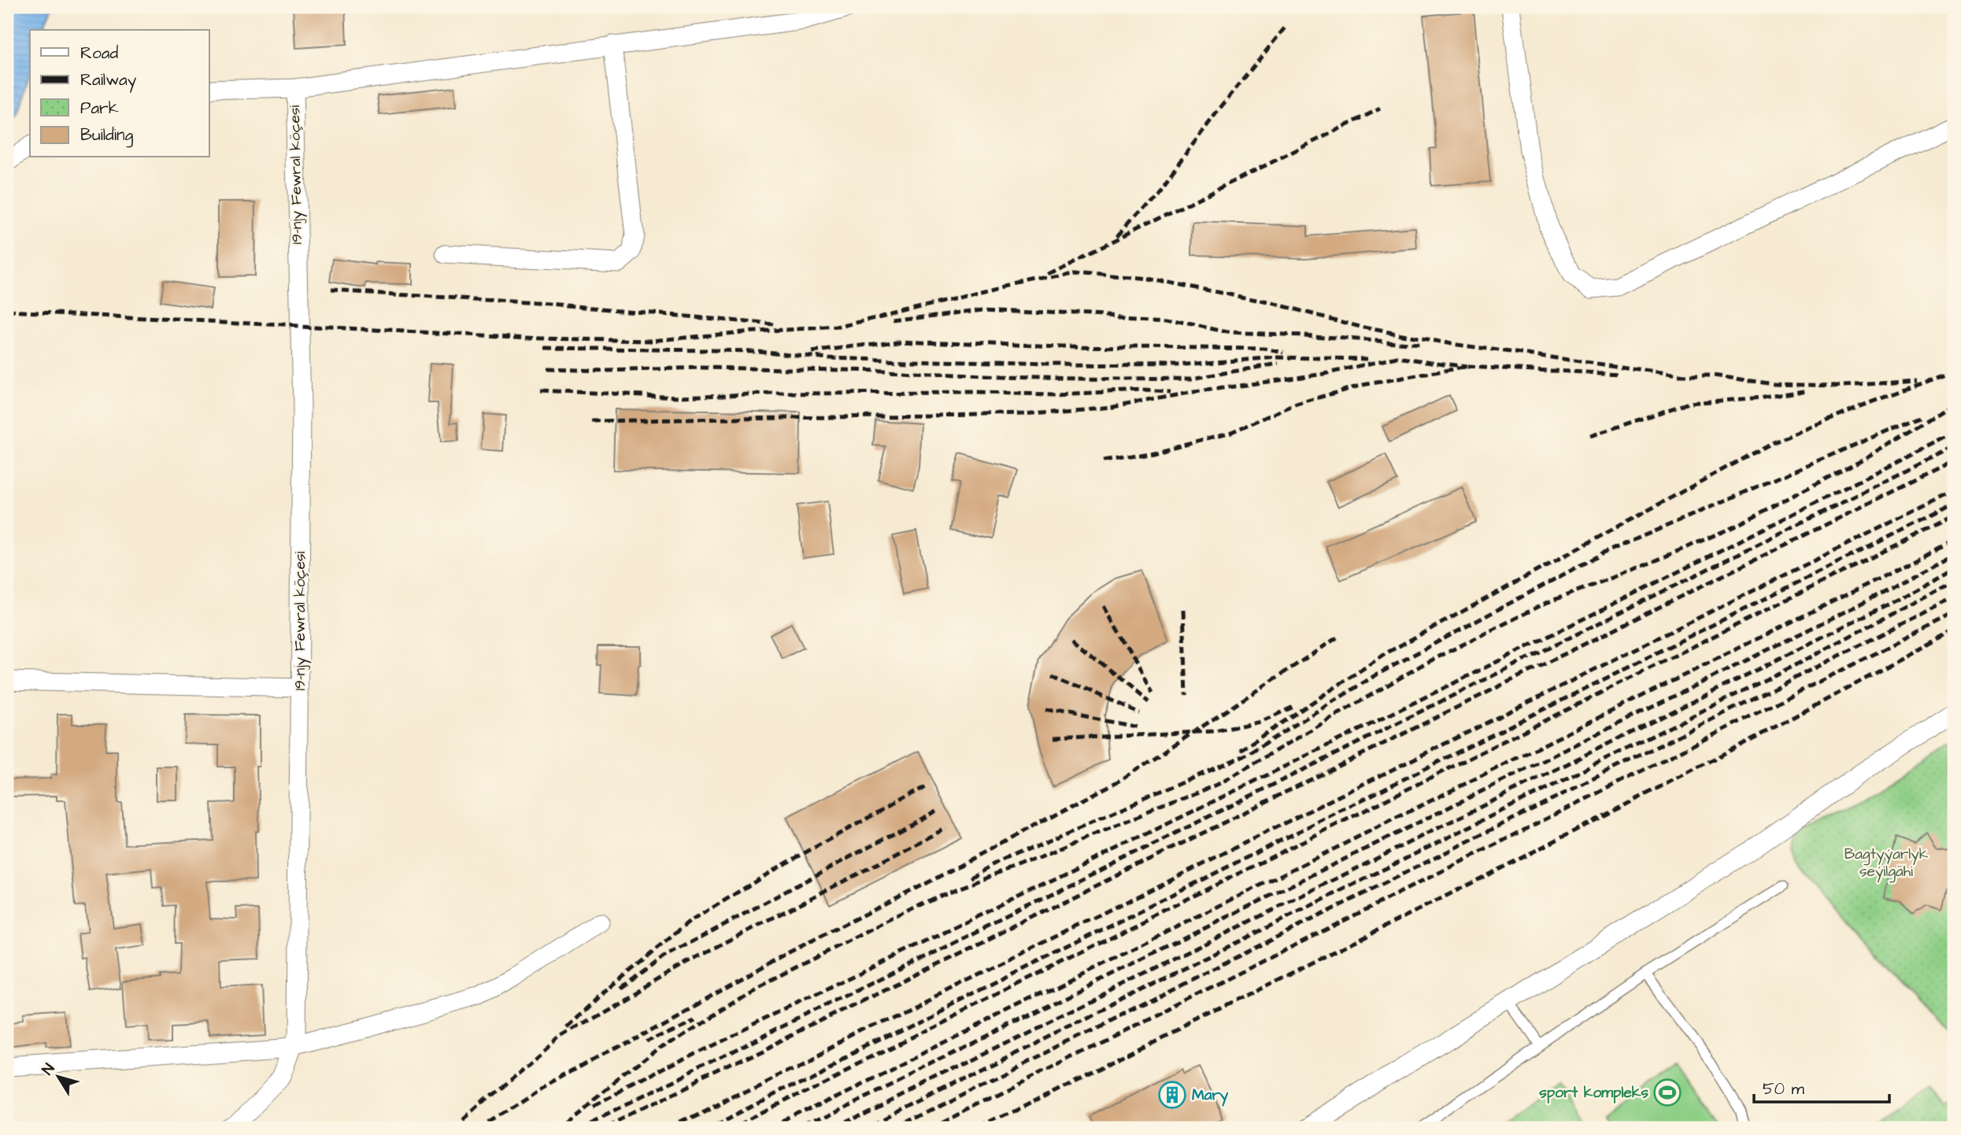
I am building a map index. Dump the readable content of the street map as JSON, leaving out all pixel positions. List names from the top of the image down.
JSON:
{
  "streets": {
    "street": ["19-njy Fewral köçesi"]
  },
  "parks": ["Bagtyýarlyk seýilgähi"],
  "places": {
    "sports": ["sport kompleks"],
    "building": ["Mary"]
  },
  "legend": [
    "Road",
    "Railway",
    "Park",
    "Building"
  ],
  "scale_bar": "50 m",
  "north": "top left"
}
